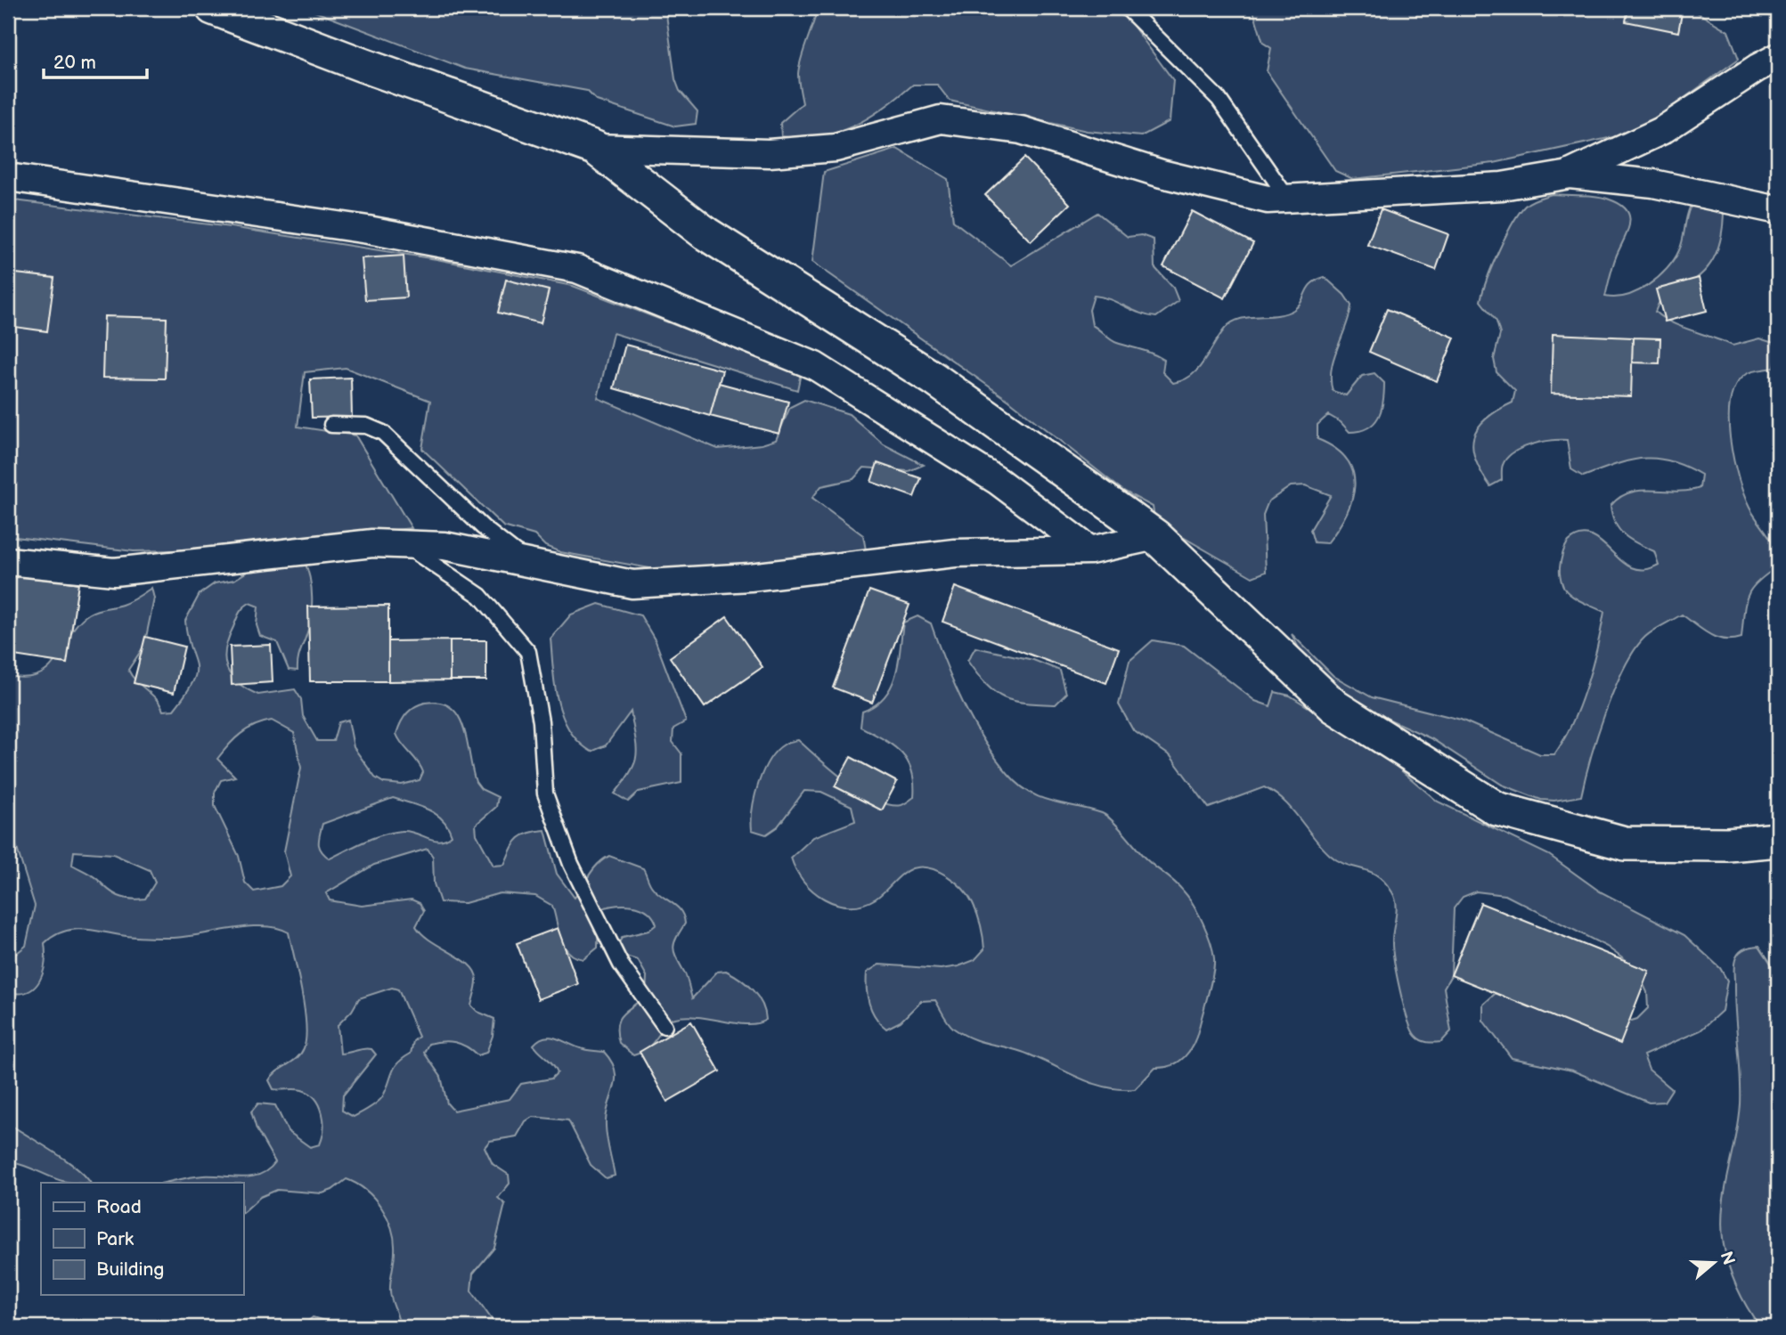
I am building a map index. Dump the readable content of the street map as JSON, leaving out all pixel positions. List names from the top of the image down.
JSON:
{
  "legend": ["Road", "Park", "Building"],
  "scale_bar": "20 m",
  "north": "right"
}
